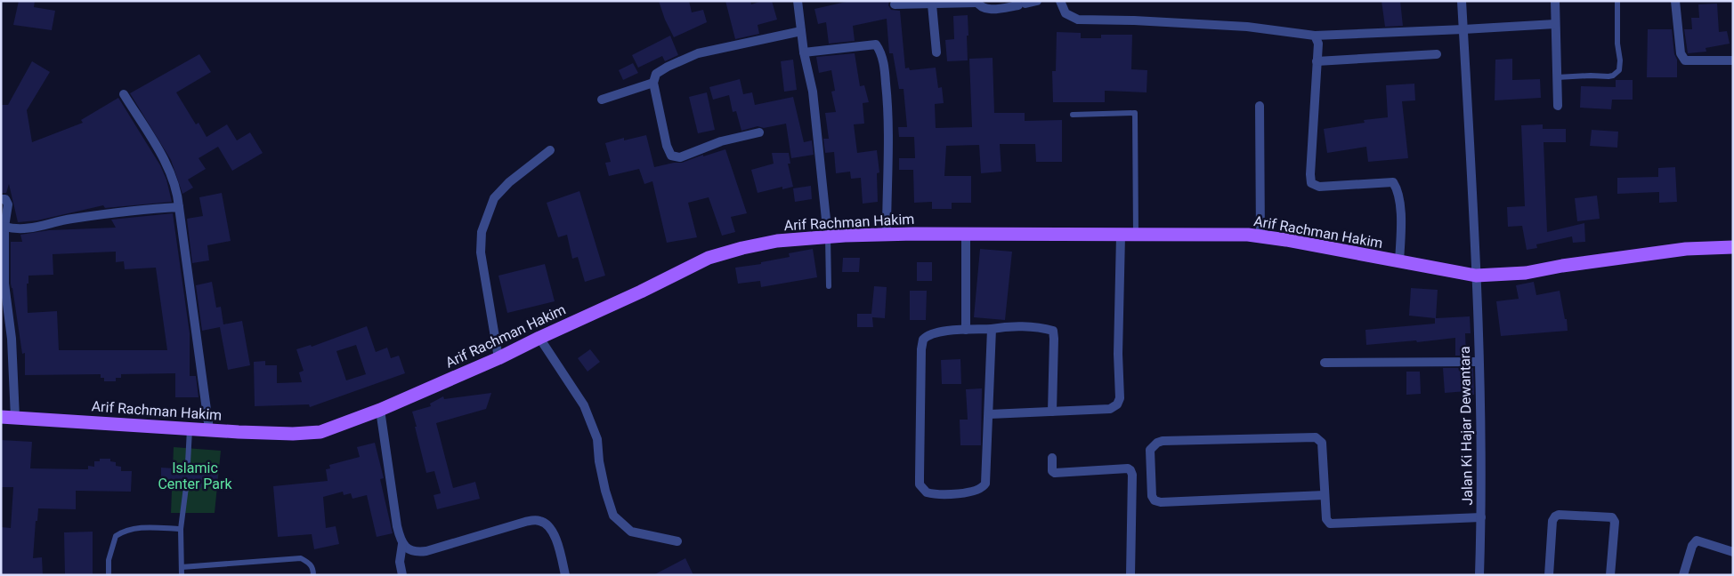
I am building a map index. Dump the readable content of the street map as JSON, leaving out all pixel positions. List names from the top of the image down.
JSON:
{
  "streets": {
    "main road": ["Arif Rachman Hakim"],
    "street": ["Jalan Ki Hajar Dewantara"]
  },
  "crossings": [
    ["Arif Rachman Hakim", "Jalan Ki Hajar Dewantara"]
  ],
  "parks": ["Islamic Center Park"]
}
